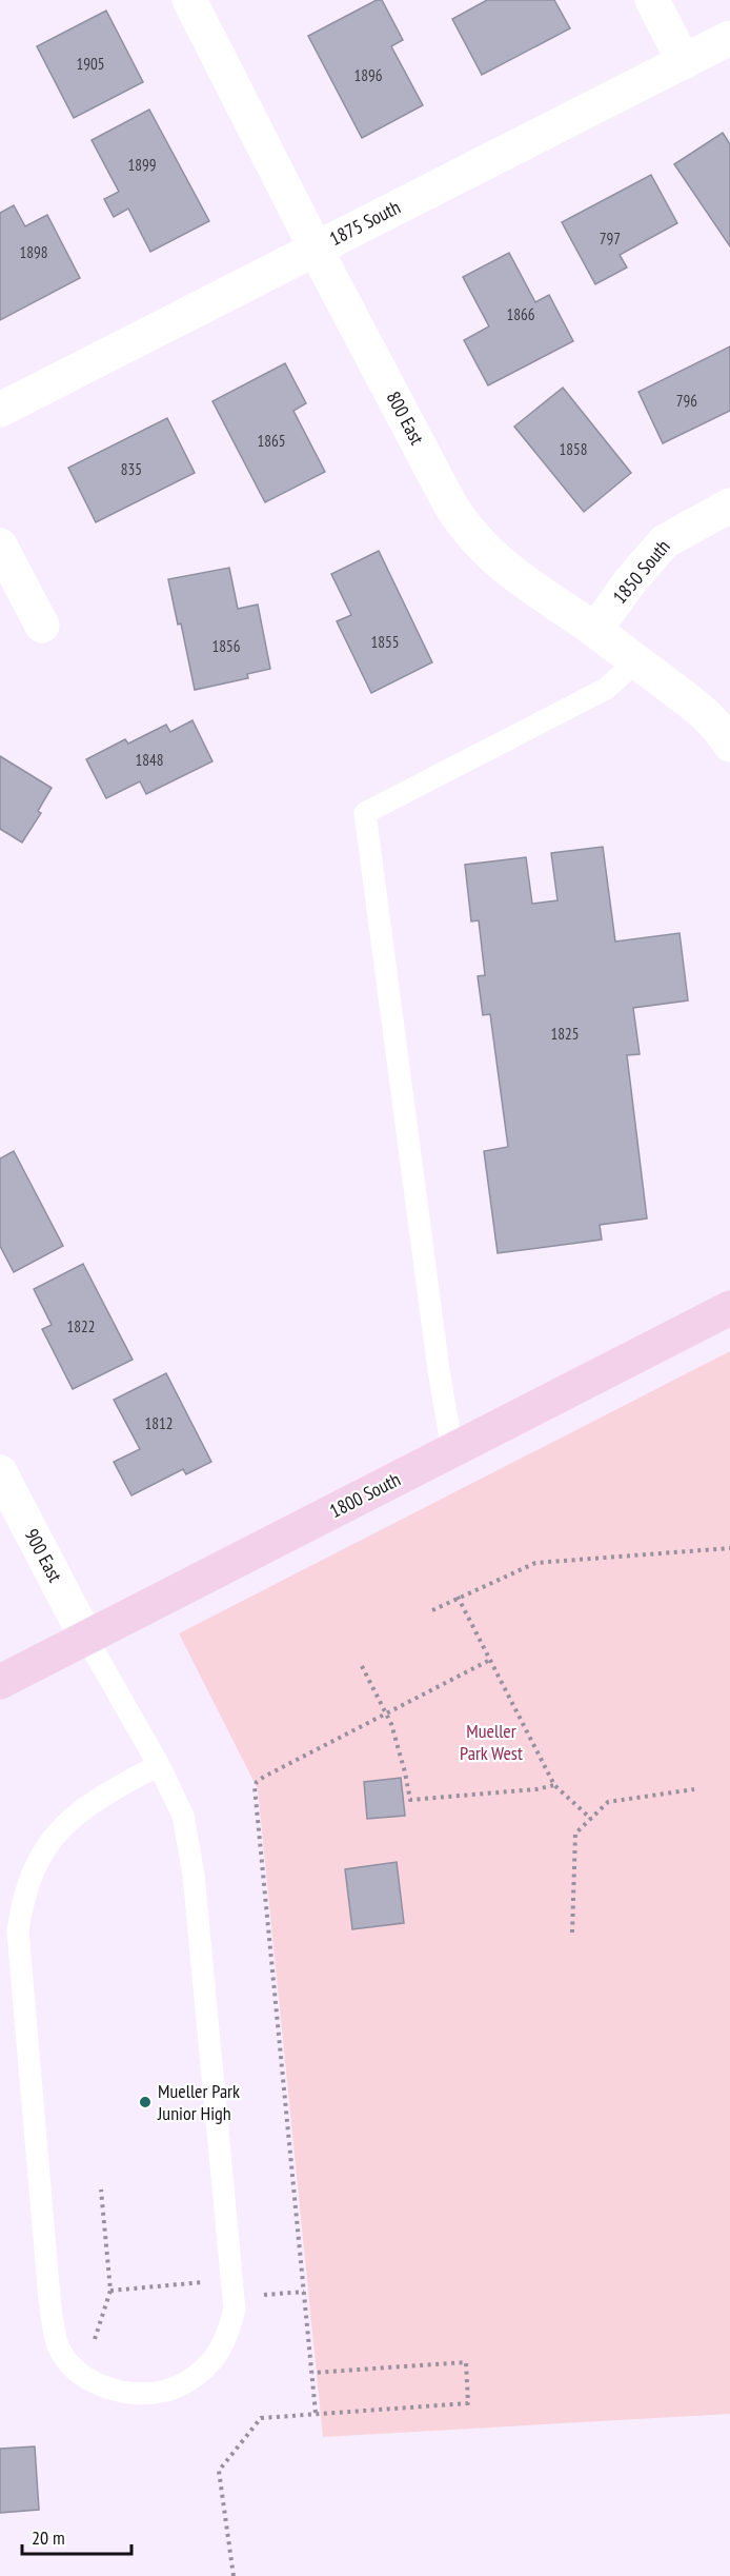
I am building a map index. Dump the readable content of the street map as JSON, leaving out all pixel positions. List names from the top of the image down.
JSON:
{
  "streets": {
    "main road": ["1800 South"],
    "street": [
      "1875 South",
      "800 East",
      "1850 South",
      "900 East"
    ]
  },
  "crossings": [
    ["1875 South", "800 East"],
    ["800 East", "1850 South"],
    ["1800 South", "900 East"]
  ],
  "parks": ["Mueller Park West"],
  "places": ["Mueller Park Junior High"],
  "house_numbers": [
    "1905",
    "1896",
    "1899",
    "797",
    "1898",
    "1866",
    "796",
    "1865",
    "1858",
    "835",
    "1855",
    "1856",
    "1848",
    "1825",
    "1822",
    "1812"
  ],
  "scale_bar": "20 m"
}
